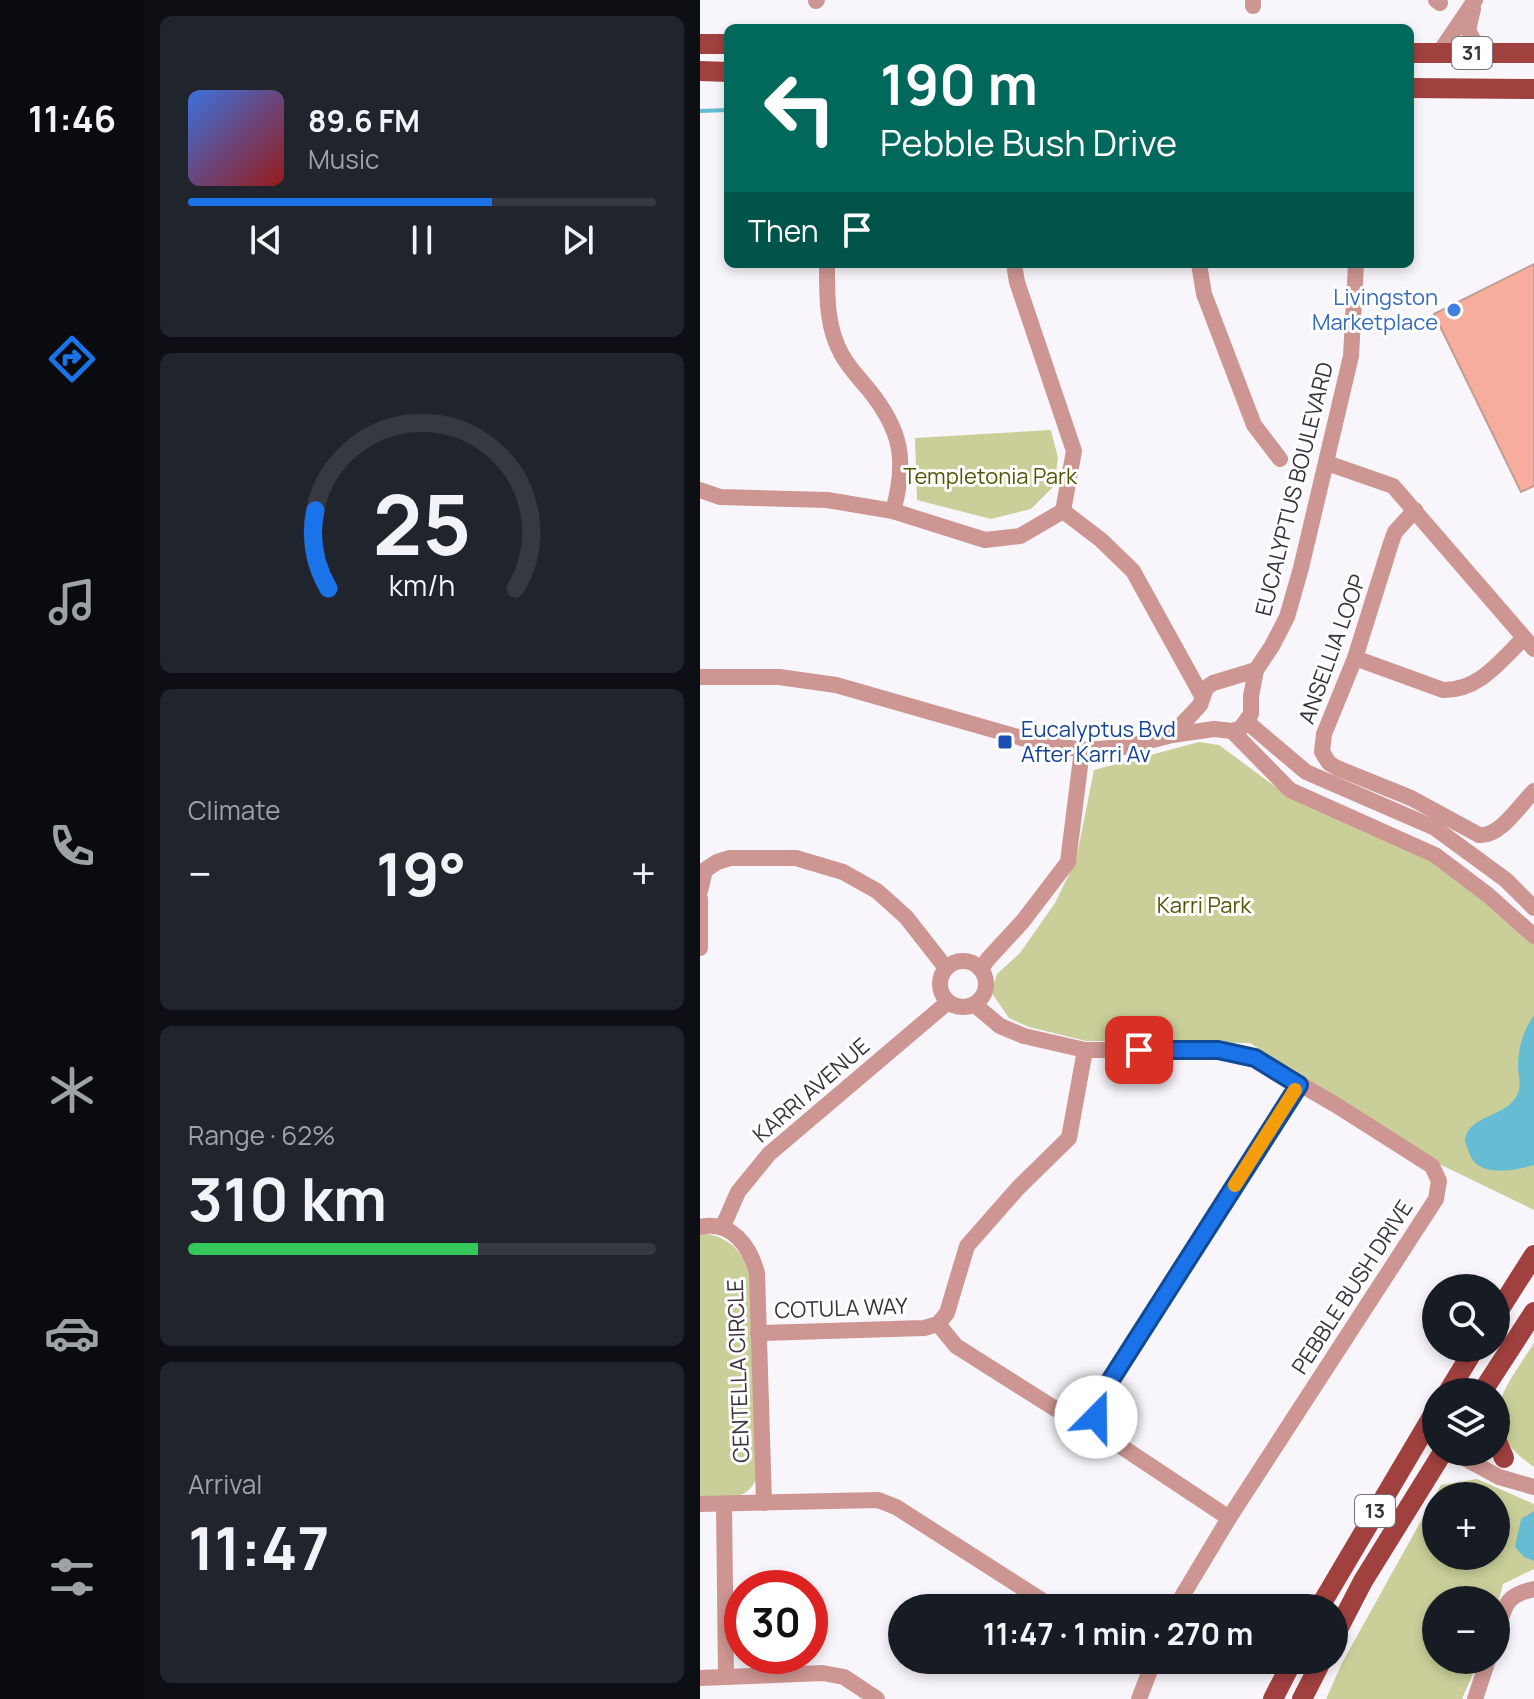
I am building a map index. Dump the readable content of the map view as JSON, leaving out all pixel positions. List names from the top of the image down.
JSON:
{
  "streets": {
    "main road": ["31", "13"],
    "street": [
      "EUCALYPTUS BOULEVARD",
      "ANSELLIA LOOP",
      "KARRI AVENUE",
      "PEBBLE BUSH DRIVE",
      "COTULA WAY",
      "CENTELLA CIRCLE"
    ]
  },
  "crossings": [
    ["KARRI AVENUE", "PEBBLE BUSH DRIVE"],
    ["KARRI AVENUE", "CENTELLA CIRCLE"],
    ["PEBBLE BUSH DRIVE", "COTULA WAY"],
    ["COTULA WAY", "CENTELLA CIRCLE"]
  ],
  "parks": ["Templetonia Park", "Karri Park"],
  "places": {
    "other": ["Livingston Marketplace"],
    "transit": ["Eucalyptus Bvd After Karri Av"]
  },
  "page": {
    "tabs": "11:46",
    "turn": ["190 m", "Pebble Bush Drive"],
    "song": ["89.6 FM", "Music"],
    "then": "Then",
    "tile": [
      "Climate",
      ["Range · 62%", "310 km"],
      ["Arrival", "11:47"]
    ],
    "heat": ["−", "19°", "+"],
    "map_buttons": ["+", "−"],
    "limit": "30",
    "trip": "11:47 · 1 min · 270 m",
    "gauge": ["25", "km/h"]
  }
}
